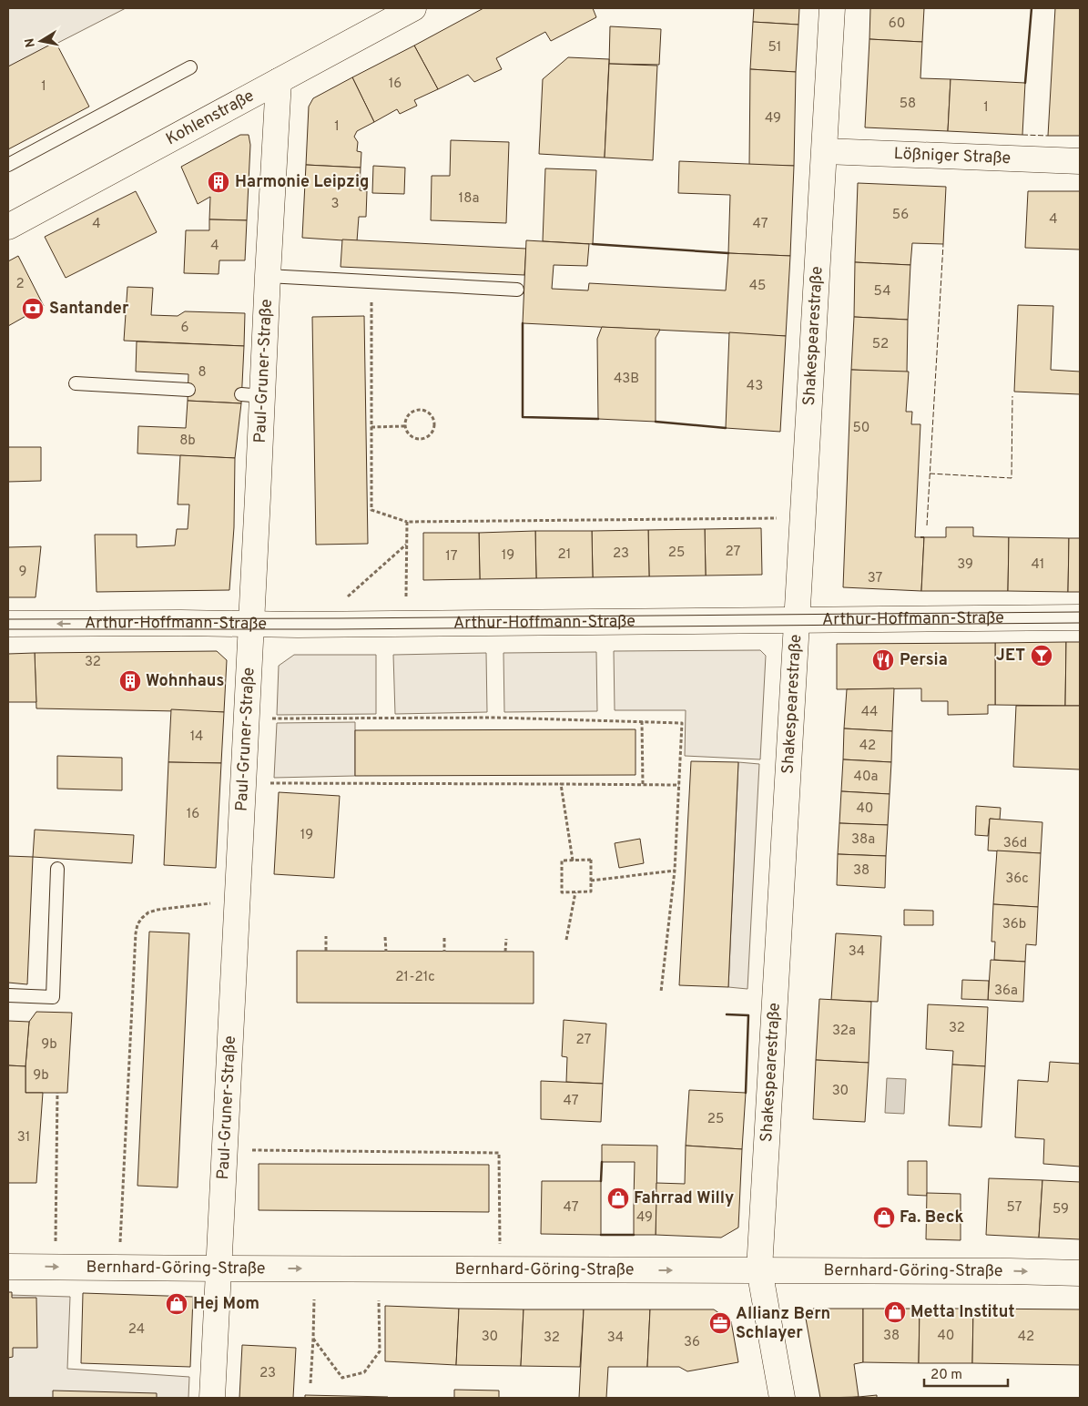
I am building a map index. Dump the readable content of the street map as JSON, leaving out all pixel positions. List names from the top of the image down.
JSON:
{
  "streets": {
    "street": [
      "Kohlenstraße",
      "Lößniger Straße",
      "Shakespearestraße",
      "Paul-Gruner-Straße",
      "Arthur-Hoffmann-Straße",
      "Bernhard-Göring-Straße"
    ]
  },
  "crossings": [
    ["Kohlenstraße", "Paul-Gruner-Straße"],
    ["Lößniger Straße", "Shakespearestraße"],
    ["Shakespearestraße", "Arthur-Hoffmann-Straße"],
    ["Shakespearestraße", "Bernhard-Göring-Straße"],
    ["Paul-Gruner-Straße", "Arthur-Hoffmann-Straße"],
    ["Paul-Gruner-Straße", "Bernhard-Göring-Straße"]
  ],
  "one_way": ["Bernhard-Göring-Straße"],
  "places": {
    "building": ["Harmonie Leipzig", "Wohnhaus"],
    "bank": ["Santander"],
    "bar": ["JET"],
    "restaurant": ["Persia"],
    "shop": [
      "Fahrrad Willy",
      "Fa. Beck",
      "Hej Mom",
      "Metta Institut"
    ],
    "office": ["Allianz Bern Schlayer"]
  },
  "house_numbers": [
    "60",
    "51",
    "16",
    "1",
    "58",
    "1",
    "49",
    "1",
    "18a",
    "3",
    "56",
    "4",
    "4",
    "47",
    "4",
    "2",
    "45",
    "54",
    "6",
    "52",
    "8",
    "43B",
    "43",
    "50",
    "8b",
    "27",
    "25",
    "23",
    "21",
    "19",
    "17",
    "39",
    "41",
    "9",
    "37",
    "32",
    "44",
    "14",
    "42",
    "40a",
    "40",
    "16",
    "19",
    "38a",
    "36d",
    "38",
    "36c",
    "36b",
    "34",
    "21-21c",
    "36a",
    "32",
    "32a",
    "27",
    "9b",
    "9b",
    "30",
    "47",
    "25",
    "31",
    "47",
    "57",
    "59",
    "49",
    "24",
    "38",
    "40",
    "30",
    "42",
    "32",
    "34",
    "36",
    "23"
  ],
  "scale_bar": "20 m",
  "north": "left"
}
